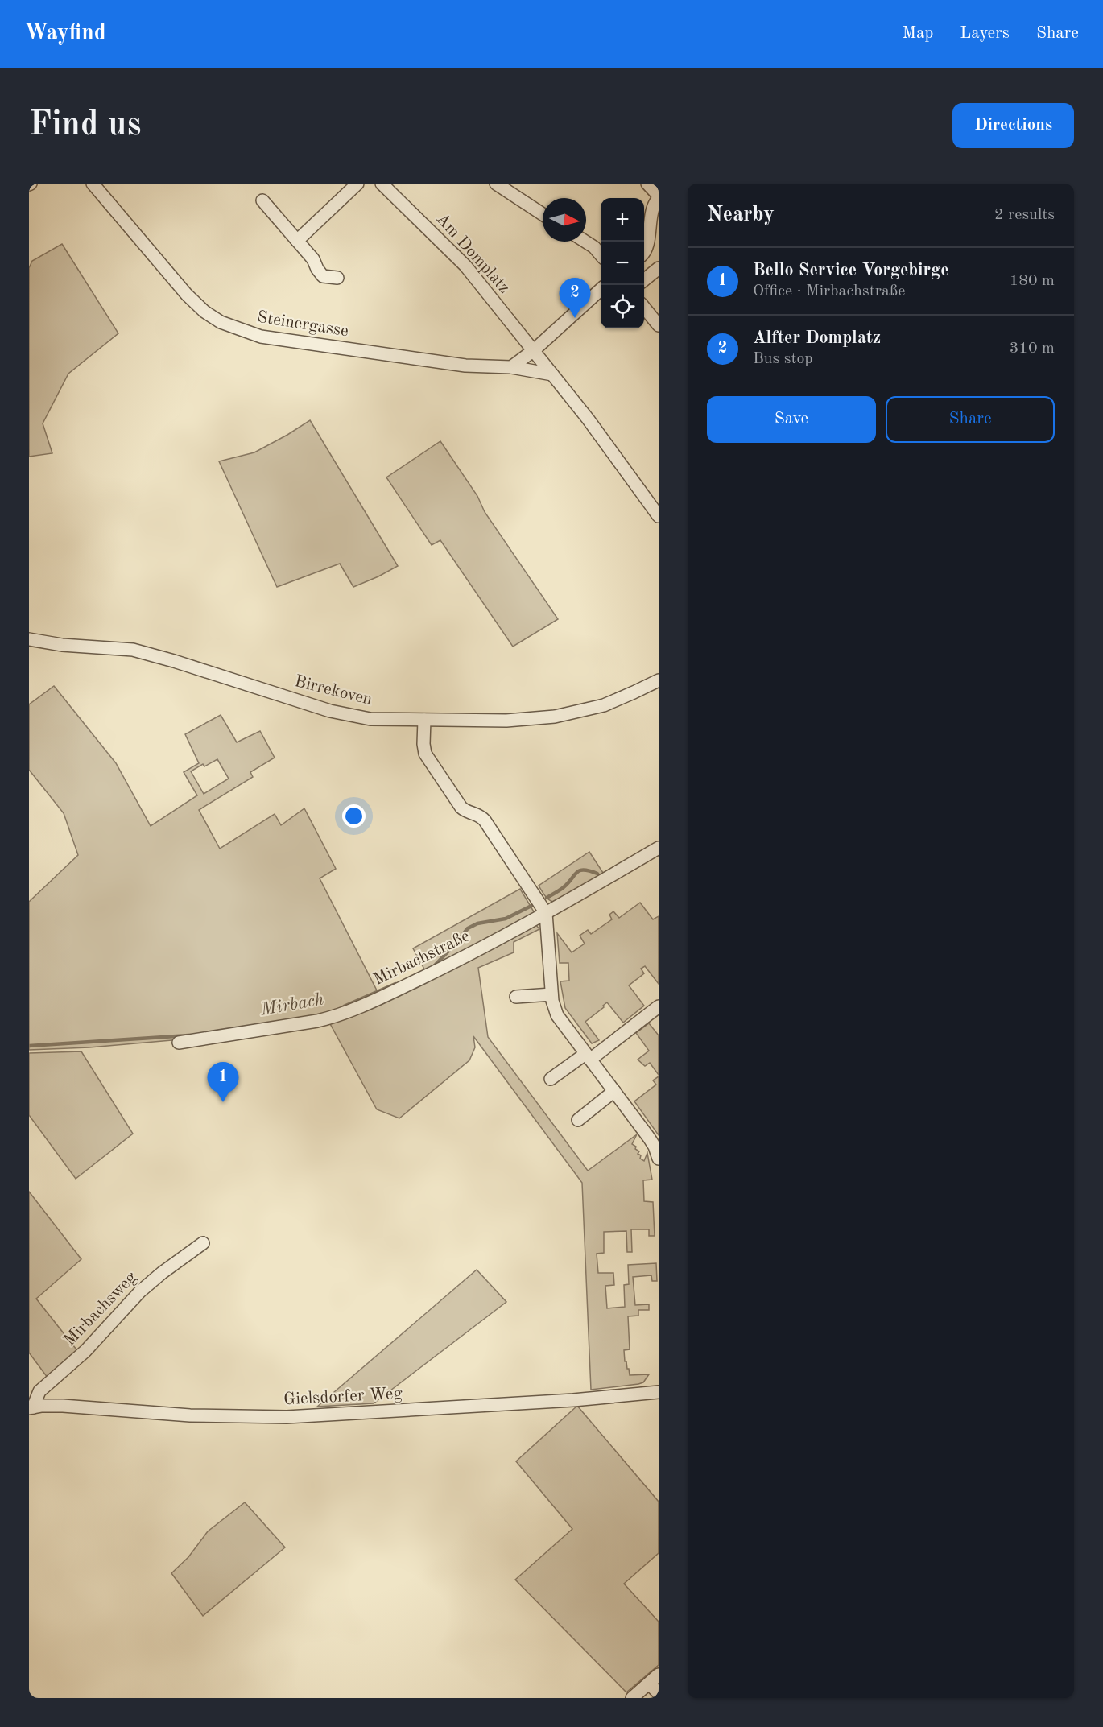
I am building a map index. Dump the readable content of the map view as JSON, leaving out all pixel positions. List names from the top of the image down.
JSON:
{
  "streets": {
    "street": [
      "Am Domplatz",
      "Steinergasse",
      "Birrekoven",
      "Mirbachstraße",
      "Mirbachsweg",
      "Gielsdorfer Weg"
    ]
  },
  "crossings": [
    ["Mirbachsweg", "Gielsdorfer Weg"]
  ],
  "water": ["Mirbach"],
  "north": "right",
  "page": {
    "header": "Wayfind",
    "nav": ["Map", "Layers", "Share"],
    "buttons": [
      "Directions",
      ["Save", "Share"]
    ],
    "title": "Find us",
    "heading": ["Nearby", "2 results"],
    "map_buttons": ["+", "−"],
    "list": [
      {
        "mark": "1",
        "name": "Bello Service Vorgebirge",
        "note": "Office · Mirbachstraße",
        "value": "180 m"
      },
      {
        "mark": "2",
        "name": "Alfter Domplatz",
        "note": "Bus stop",
        "value": "310 m"
      }
    ],
    "pins": ["2", "1"]
  }
}
